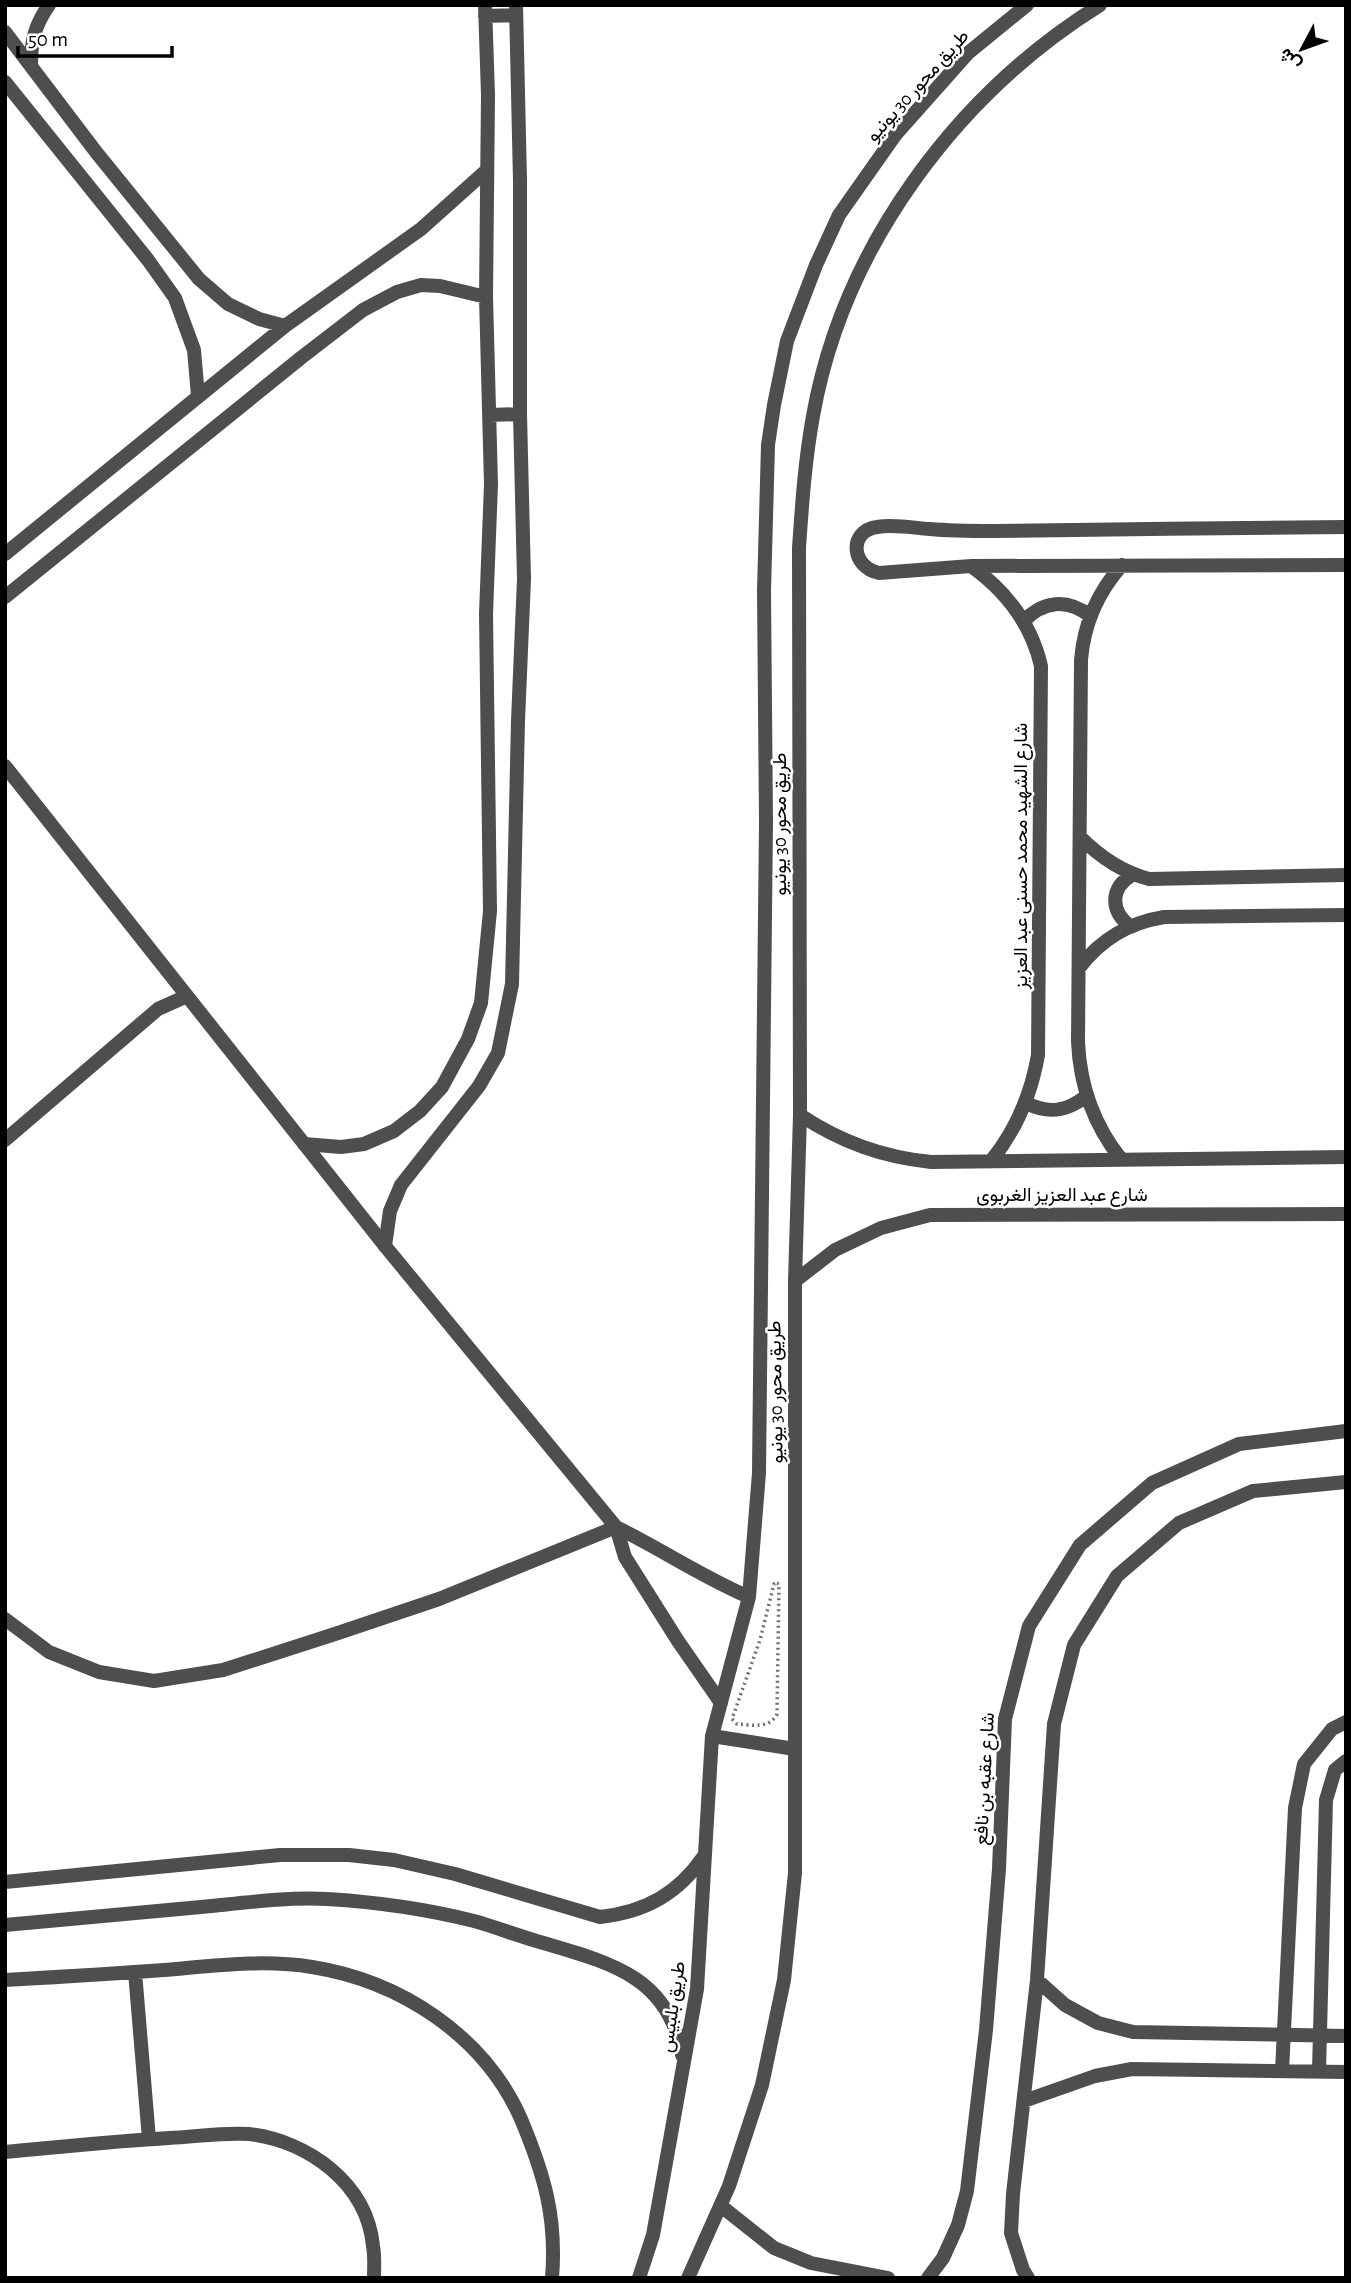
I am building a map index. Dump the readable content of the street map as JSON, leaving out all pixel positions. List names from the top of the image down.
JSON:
{
  "streets": {
    "street": [
      "طريق محور 30 يونيو",
      "شارع الشهيد محمد حسنى عبد العزيز",
      "شارع عبد العزيز الغربوى",
      "شارع عقبه بن نافع",
      "طريق بلبيس"
    ]
  },
  "crossings": [
    ["طريق محور 30 يونيو", "شارع عبد العزيز الغربوى"],
    ["طريق محور 30 يونيو", "طريق بلبيس"],
    ["شارع الشهيد محمد حسنى عبد العزيز", "شارع عبد العزيز الغربوى"]
  ],
  "scale_bar": "50 m",
  "north": "bottom left"
}
